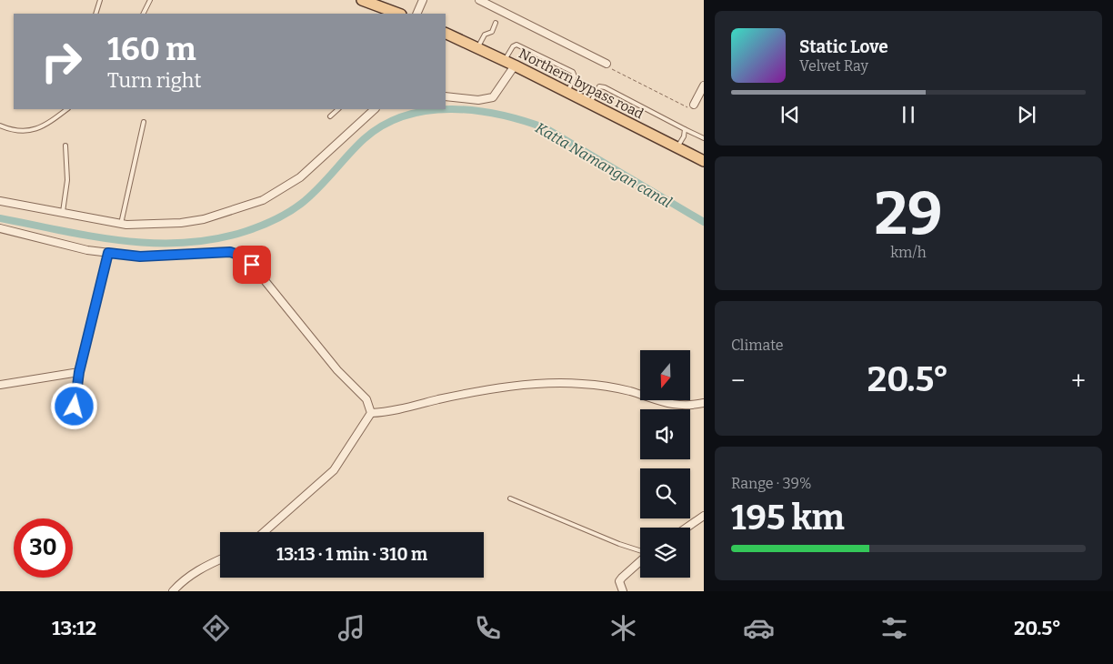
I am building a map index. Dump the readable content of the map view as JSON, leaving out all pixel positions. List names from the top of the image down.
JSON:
{
  "streets": {
    "main road": ["Northern bypass road"]
  },
  "water": ["Katta Namangan canal"],
  "north": "bottom",
  "page": {
    "turn": ["160 m", "Turn right"],
    "song": ["Static Love", "Velvet Ray"],
    "tile": [
      ["29", "km/h"],
      "Climate",
      ["Range · 39%", "195 km"]
    ],
    "heat": ["−", "20.5°", "+"],
    "limit": "30",
    "trip": "13:13 · 1 min · 310 m",
    "tabs": ["13:12", "20.5°"]
  }
}
